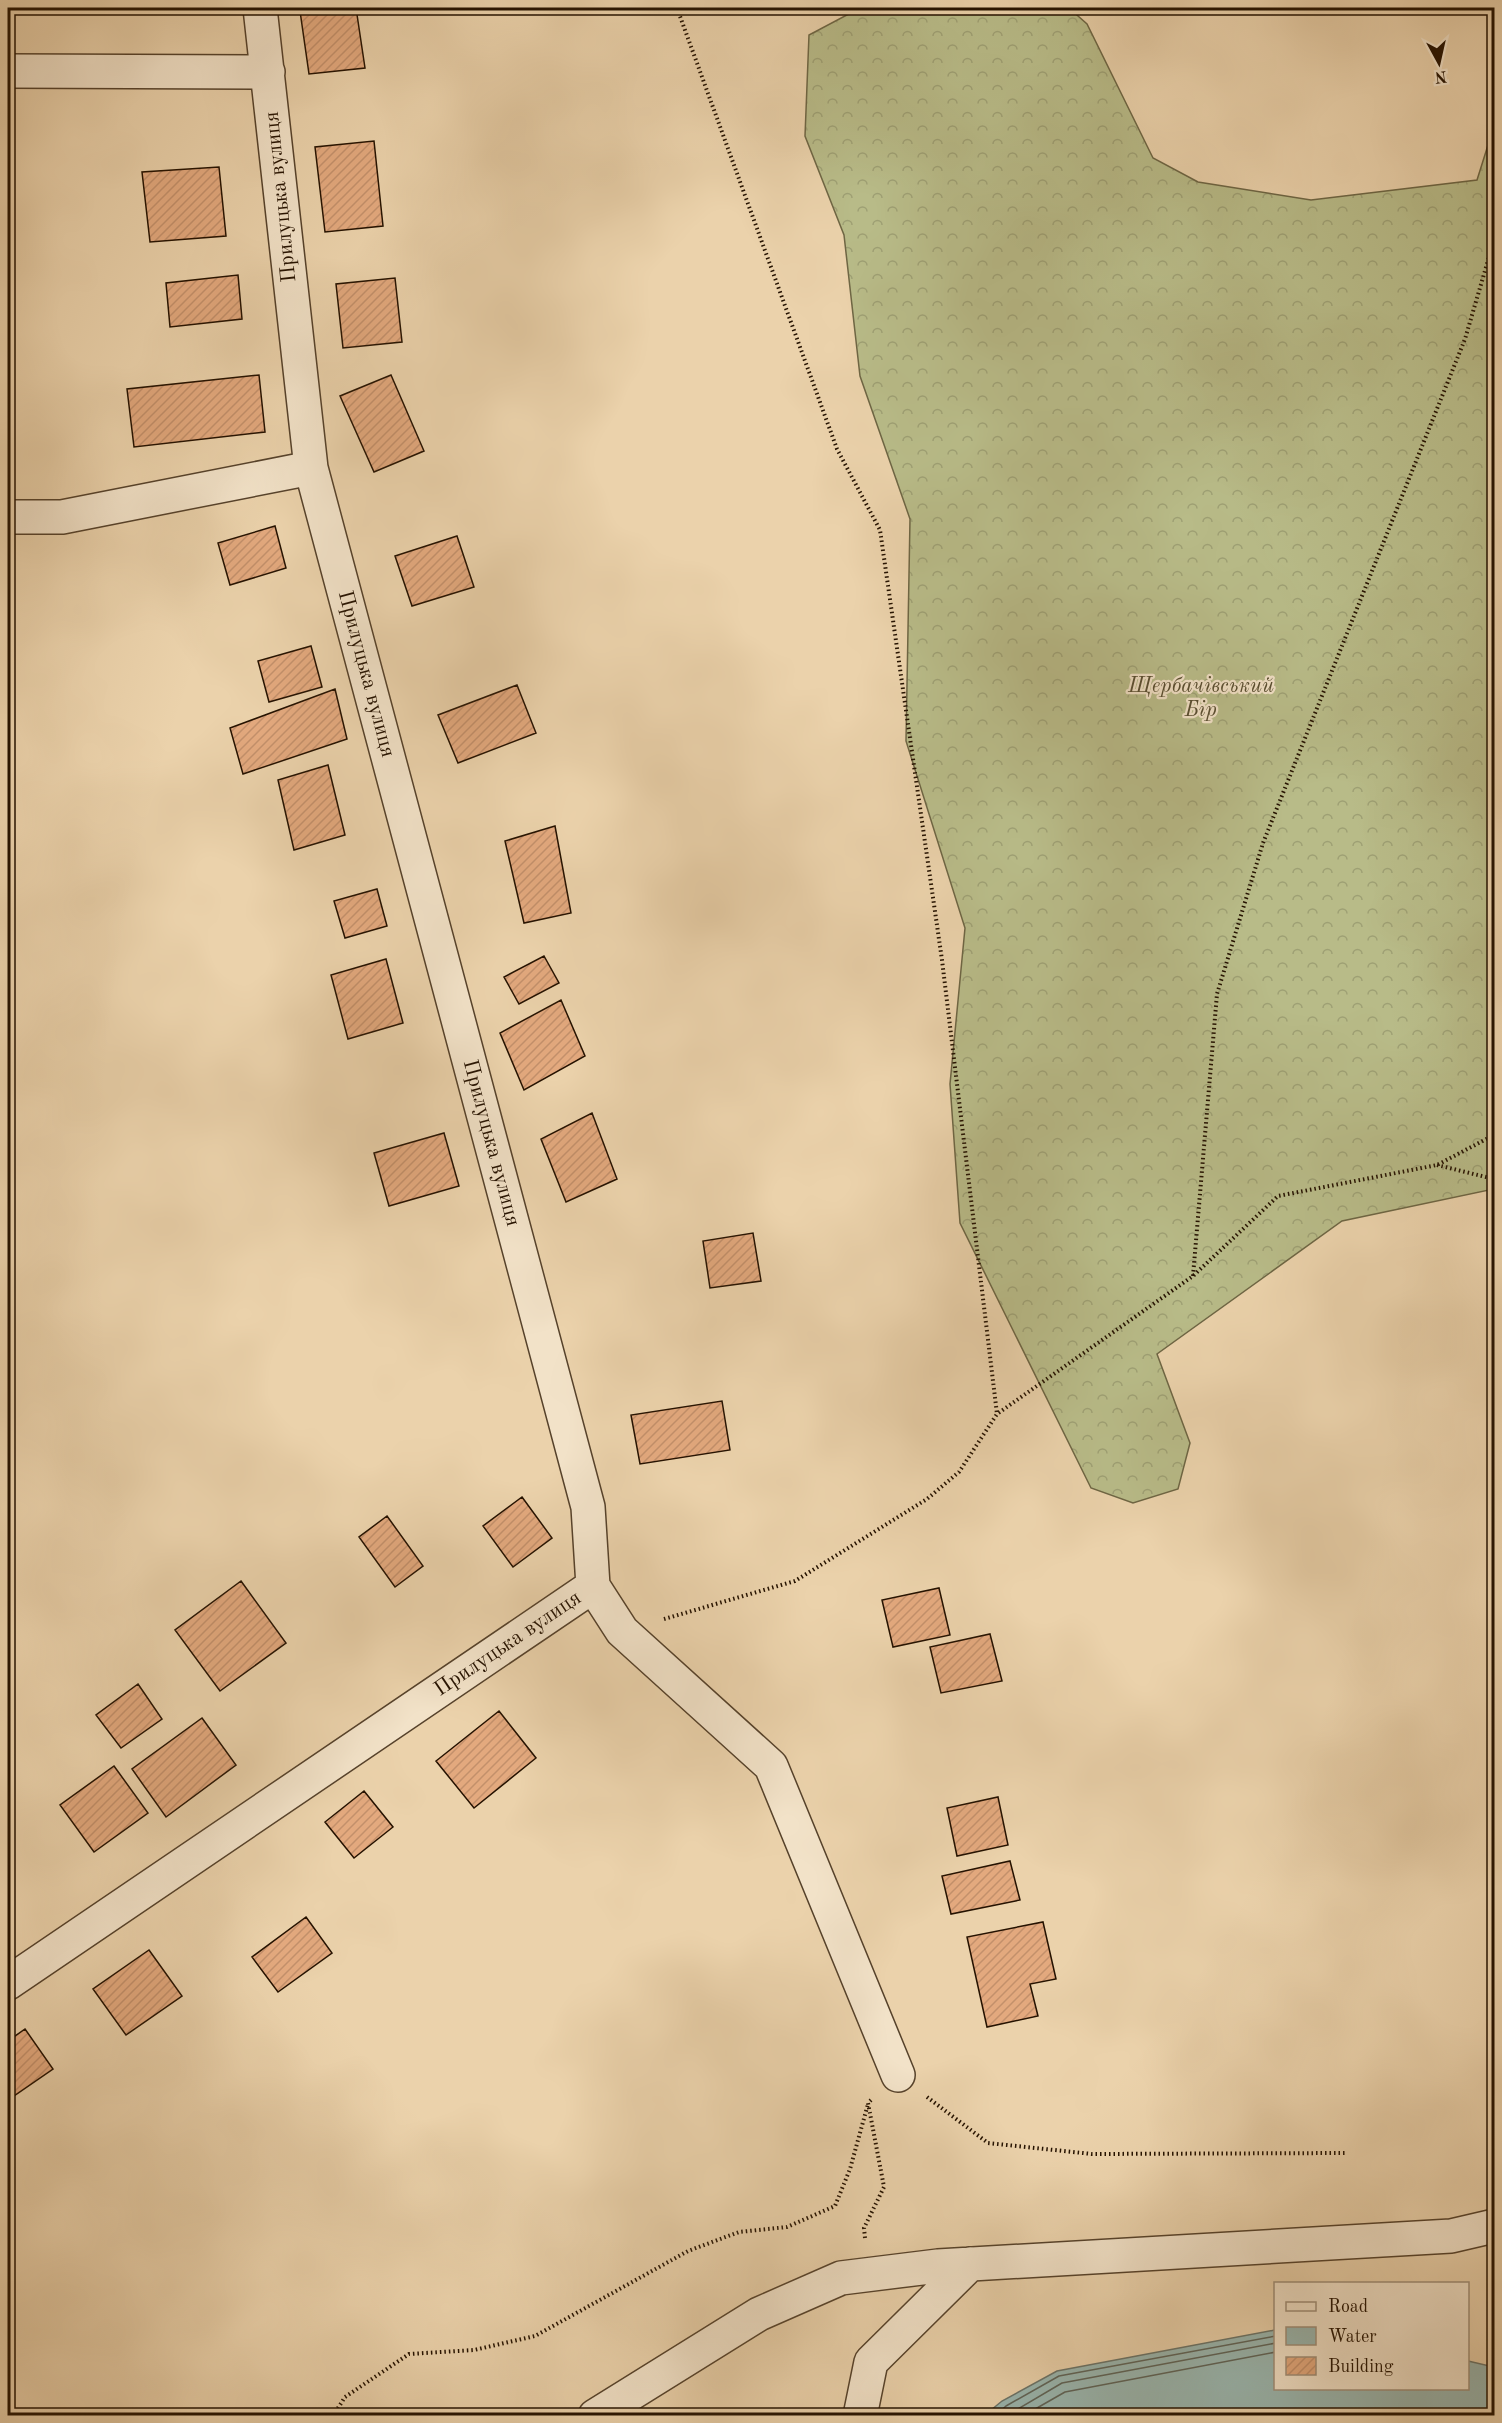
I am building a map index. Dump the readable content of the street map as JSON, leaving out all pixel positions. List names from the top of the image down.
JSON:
{
  "streets": {
    "street": ["Прилуцька вулиця"]
  },
  "parks": ["Щербачівський Бір"],
  "legend": ["Road", "Water", "Building"],
  "north": "bottom"
}
